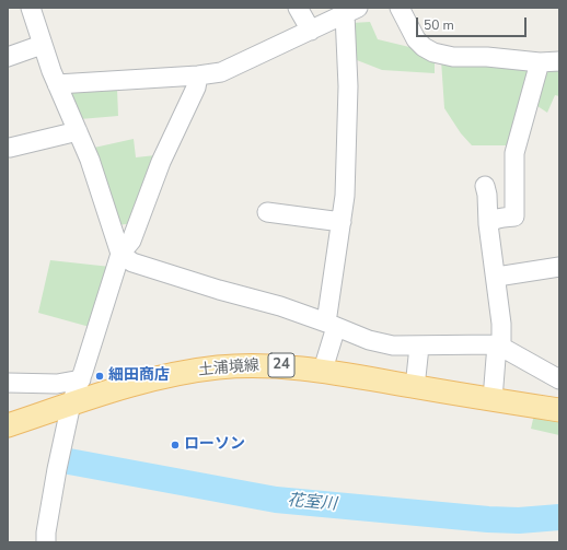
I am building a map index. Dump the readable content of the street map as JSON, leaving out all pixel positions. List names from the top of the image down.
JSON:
{
  "streets": {
    "main road": ["24", "土浦境線"]
  },
  "water": ["花室川"],
  "places": ["細田商店", "ローソン"],
  "scale_bar": "50 m"
}
